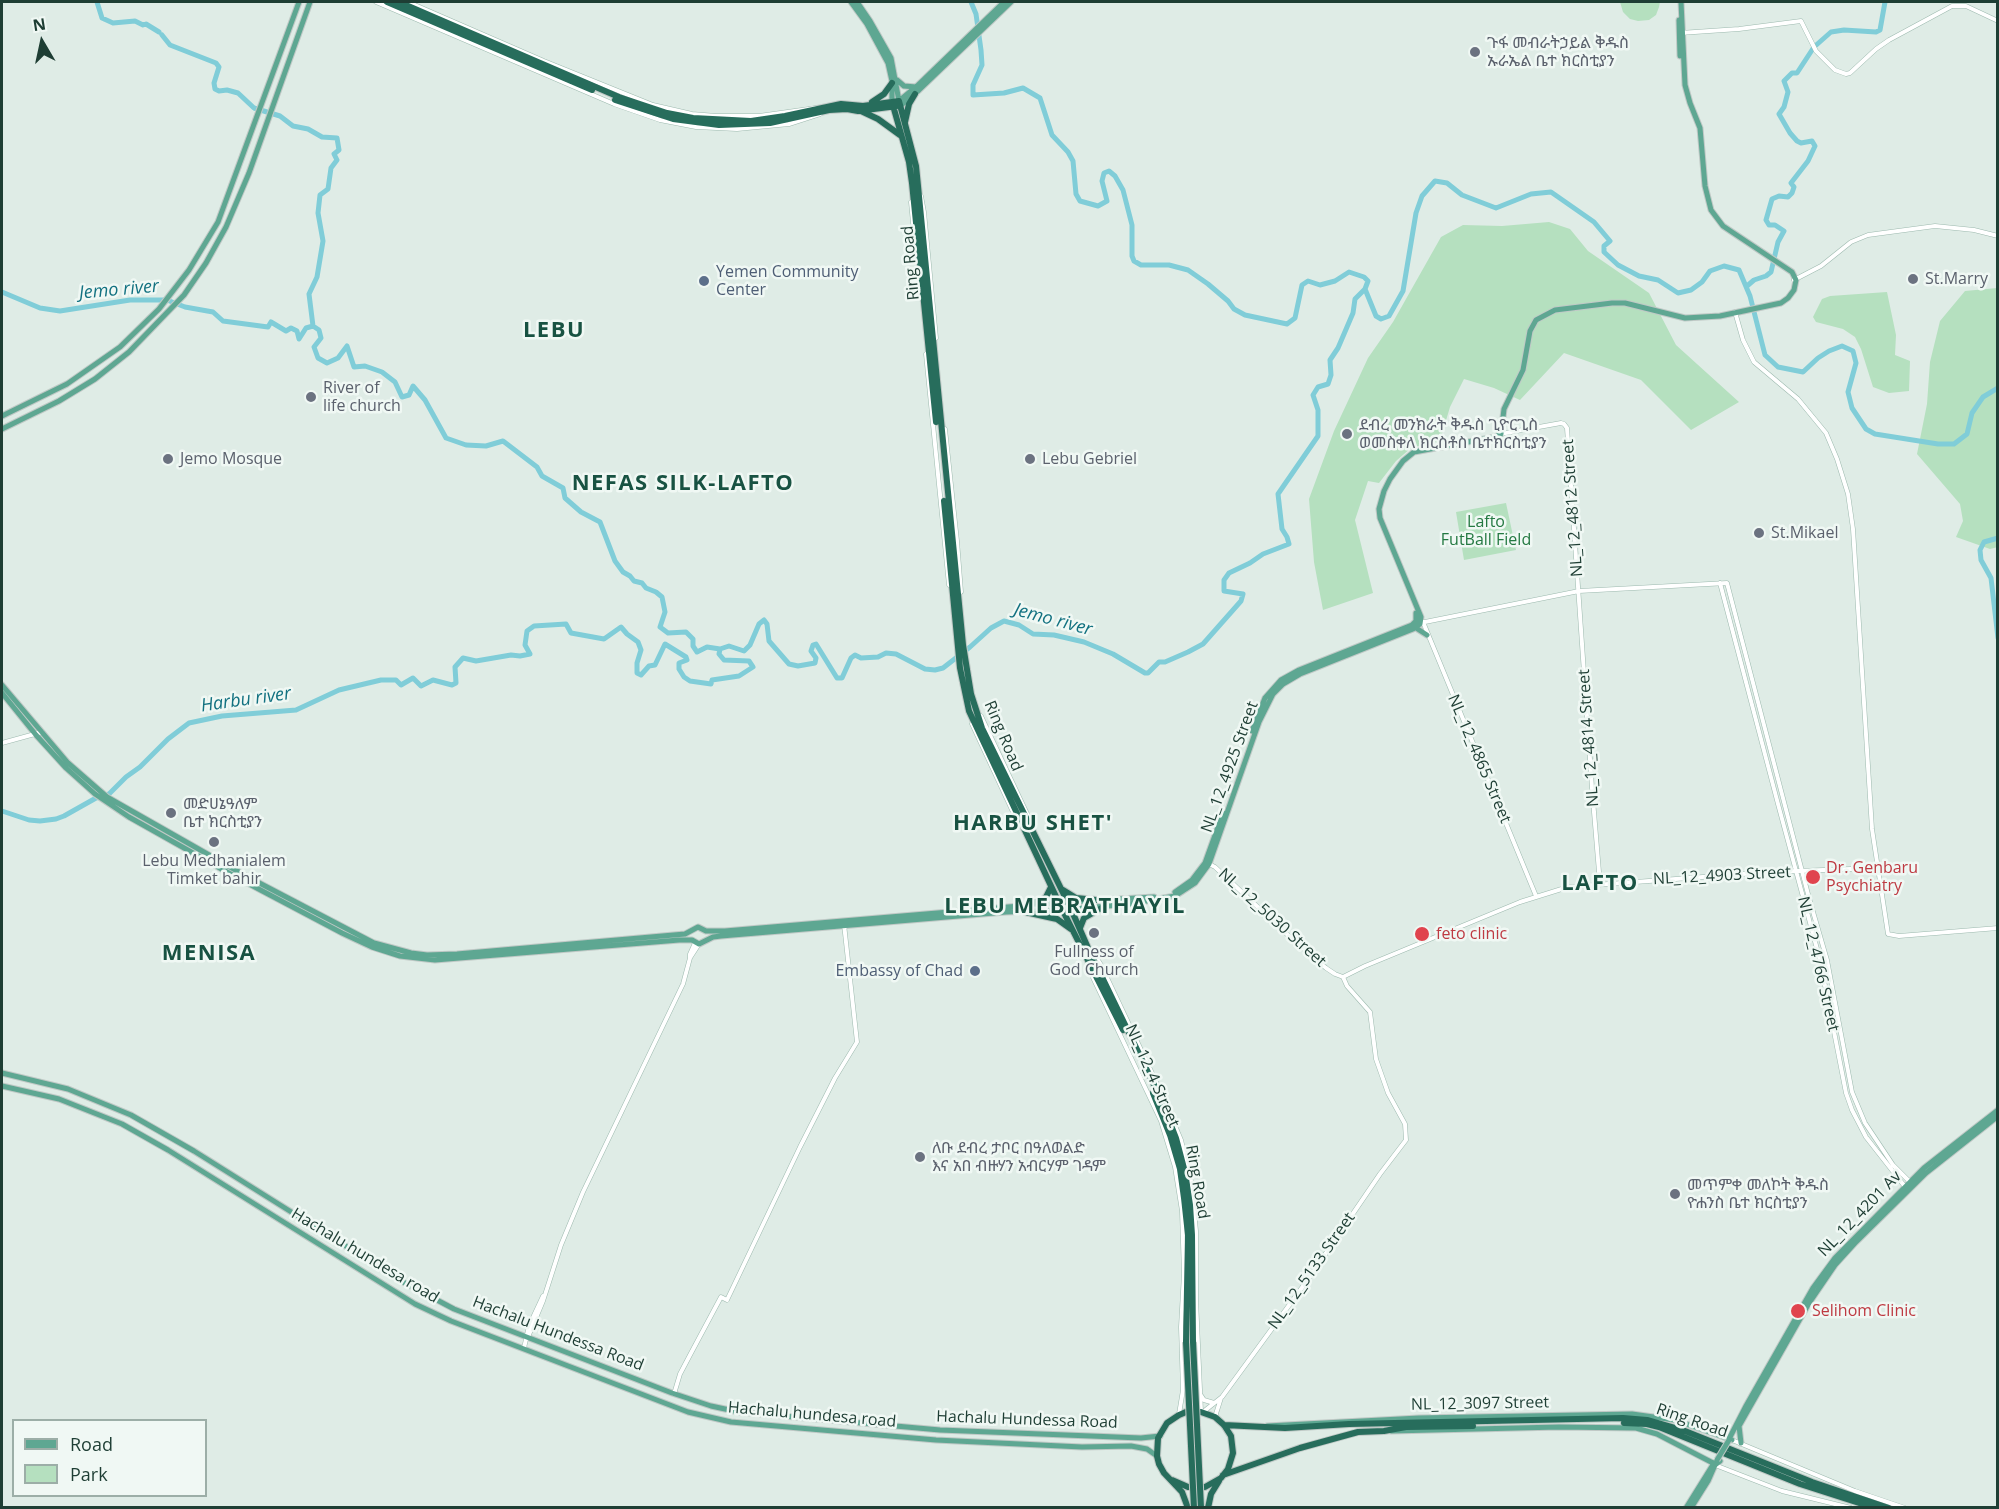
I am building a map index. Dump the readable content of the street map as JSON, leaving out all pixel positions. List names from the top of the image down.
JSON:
{
  "streets": {
    "highway": ["Ring Road"],
    "main road": [
      "NL_12_4925 Street",
      "NL_12_4201 Av",
      "Hachalu hundesa road",
      "Hachalu Hundessa Road",
      "NL_12_3097 Street"
    ],
    "street": [
      "NL_12_4812 Street",
      "NL_12_4814 Street",
      "NL_12_4865 Street",
      "NL_12_4903 Street",
      "NL_12_5030 Street",
      "NL_12_4766 Street",
      "NL_12_4 Street",
      "NL_12_5133 Street"
    ]
  },
  "crossings": [
    ["Ring Road", "NL_12_4925 Street"],
    ["Ring Road", "NL_12_4 Street"],
    ["Ring Road", "Hachalu hundesa road"],
    ["Ring Road", "Hachalu Hundessa Road"],
    ["Ring Road", "NL_12_3097 Street"],
    ["NL_12_4812 Street", "NL_12_4814 Street"],
    ["NL_12_4814 Street", "NL_12_4903 Street"],
    ["NL_12_4865 Street", "NL_12_4903 Street"],
    ["NL_12_4925 Street", "NL_12_5030 Street"],
    ["NL_12_4903 Street", "NL_12_5030 Street"],
    ["NL_12_4903 Street", "NL_12_4766 Street"],
    ["NL_12_5030 Street", "NL_12_5133 Street"],
    ["NL_12_4766 Street", "NL_12_4201 Av"],
    ["NL_12_4 Street", "Hachalu hundesa road"],
    ["NL_12_4 Street", "Hachalu Hundessa Road"],
    ["NL_12_4201 Av", "NL_12_3097 Street"],
    ["Hachalu hundesa road", "Hachalu Hundessa Road"]
  ],
  "districts": [
    "LEBU",
    "NEFAS SILK-LAFTO",
    "HARBU SHET'",
    "LAFTO",
    "LEBU MEBRATHAYIL",
    "MENISA"
  ],
  "water": ["Jemo river", "Harbu river"],
  "parks": ["Lafto FutBall Field"],
  "places": [
    "ጉፋ መብራትኃይል ቅዱስ ኡራኤል ቤተ ክርስቲያን",
    "St.Marry",
    "Yemen Community Center",
    "River of life church",
    "ደብረ መንክራት ቅዱስ ጊዮርጊስ ወመስቀለ ክርስቶስ ቤተክርስቲያን",
    "Jemo Mosque",
    "Lebu Gebriel",
    "St.Mikael",
    "መድሀኔዓለም ቤተ ክርስቲያን",
    "Lebu Medhanialem Timket bahir",
    "Dr. Genbaru Psychiatry",
    "Fullness of God Church",
    "feto clinic",
    "Embassy of Chad",
    "ለቡ ደብረ ታቦር በዓለወልድ እና አበ ብዙሃን አብርሃም ገዳም",
    "መጥምቀ መለኮት ቅዱስ ዮሐንስ ቤተ ክርስቲያን",
    "Selihom Clinic"
  ],
  "legend": ["Road", "Park"],
  "north": "top"
}
